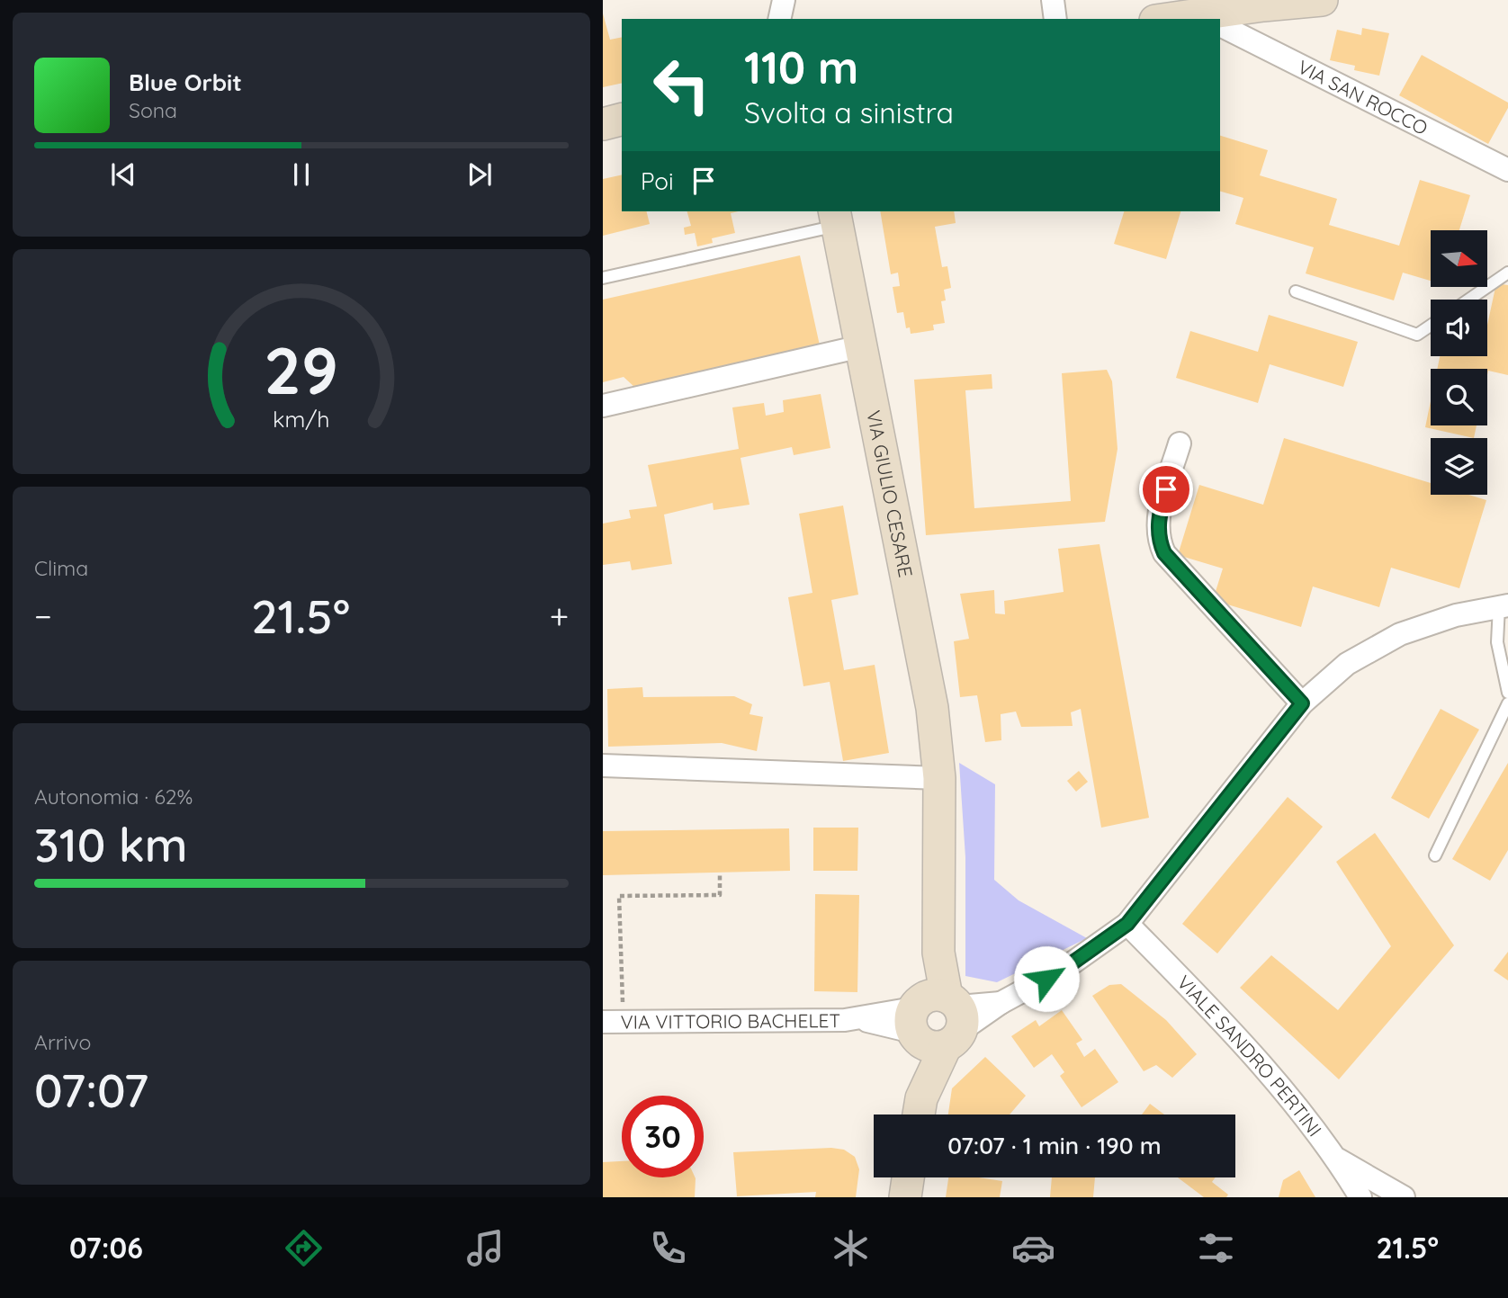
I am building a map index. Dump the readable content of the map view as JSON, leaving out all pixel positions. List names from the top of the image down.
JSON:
{
  "streets": {
    "street": [
      "VIA SAN ROCCO",
      "VIA GIULIO CESARE",
      "VIA VITTORIO BACHELET",
      "VIALE SANDRO PERTINI"
    ]
  },
  "crossings": [
    ["VIA GIULIO CESARE", "VIA VITTORIO BACHELET"],
    ["VIA VITTORIO BACHELET", "VIALE SANDRO PERTINI"]
  ],
  "north": "right",
  "page": {
    "turn": ["110 m", "Svolta a sinistra"],
    "song": ["Blue Orbit", "Sona"],
    "then": "Poi",
    "tile": [
      "Clima",
      ["Autonomia · 62%", "310 km"],
      ["Arrivo", "07:07"]
    ],
    "heat": ["−", "21.5°", "+"],
    "limit": "30",
    "trip": "07:07 · 1 min · 190 m",
    "tabs": ["07:06", "21.5°"],
    "gauge": ["29", "km/h"]
  }
}
